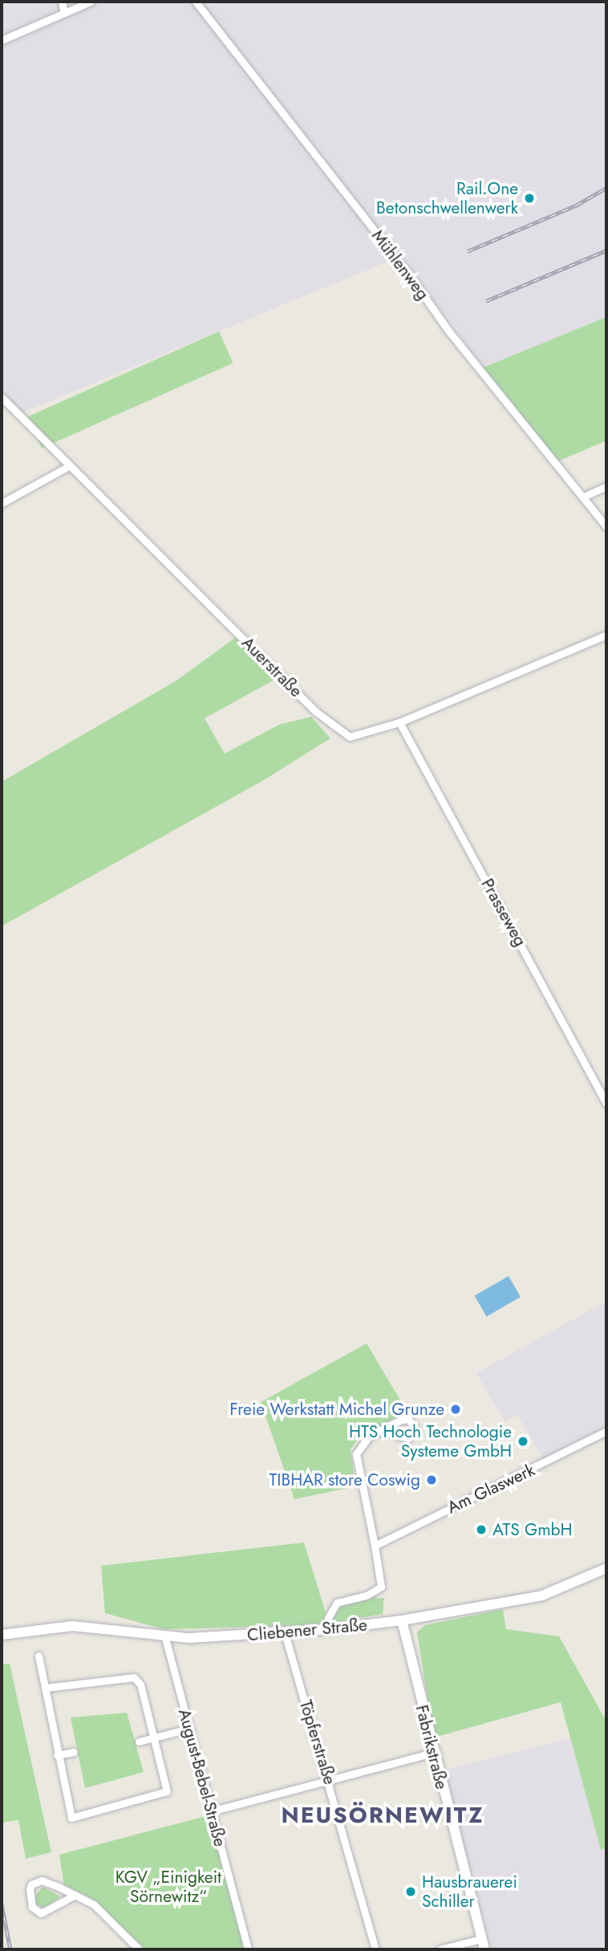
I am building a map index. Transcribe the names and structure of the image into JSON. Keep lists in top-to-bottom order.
{
  "streets": {
    "street": [
      "Mühlenweg",
      "Auerstraße",
      "Prasseweg",
      "Am Glaswerk",
      "Cliebener Straße",
      "Töpferstraße",
      "Fabrikstraße",
      "August-Bebel-Straße"
    ]
  },
  "crossings": [
    ["Auerstraße", "Prasseweg"],
    ["Cliebener Straße", "Töpferstraße"],
    ["Cliebener Straße", "Fabrikstraße"],
    ["Cliebener Straße", "August-Bebel-Straße"]
  ],
  "districts": ["NEUSÖRNEWITZ"],
  "parks": ["KGV „Einigkeit Sörnewitz“"],
  "places": [
    "Rail.One Betonschwellenwerk",
    "Freie Werkstatt Michel Grunze",
    "HTS Hoch Technologie Systeme GmbH",
    "TIBHAR store Coswig",
    "ATS GmbH",
    "Hausbrauerei Schiller"
  ]
}
